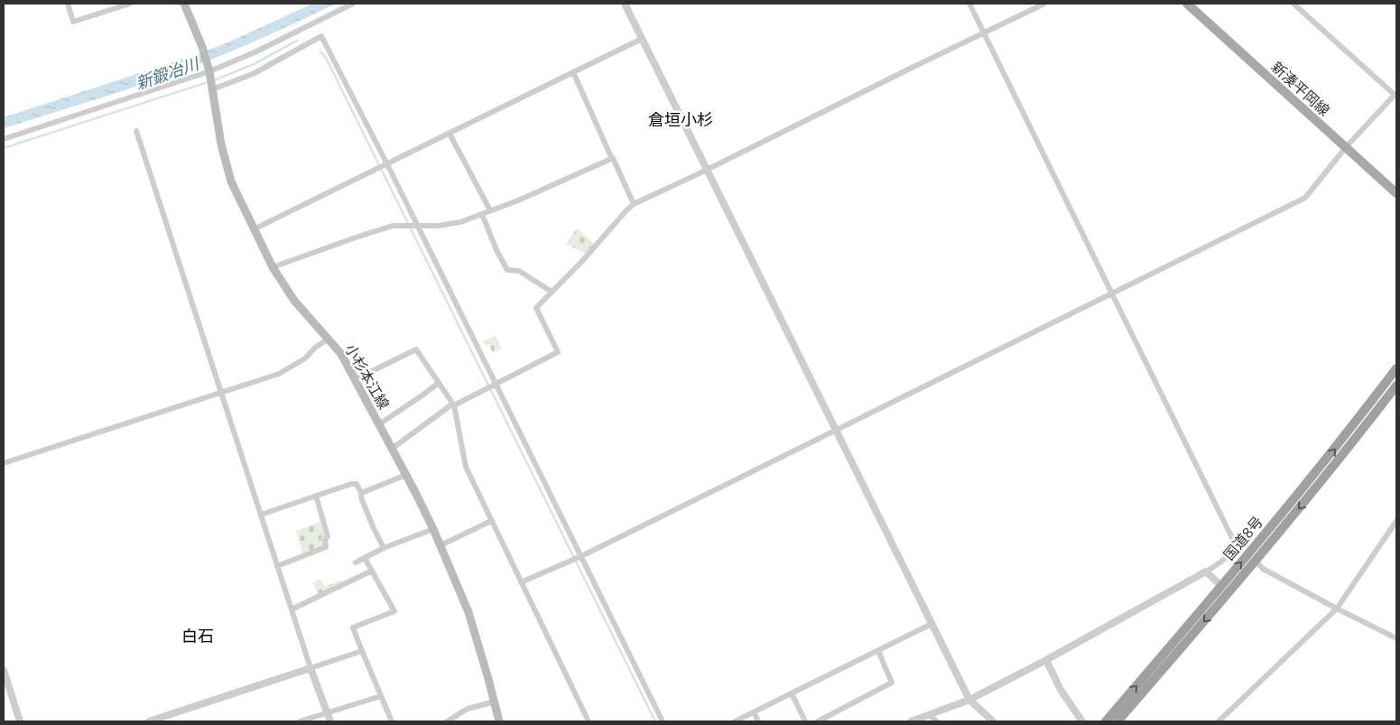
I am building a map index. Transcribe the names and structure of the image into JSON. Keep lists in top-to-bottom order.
{
  "streets": {
    "highway": ["国道8号"],
    "main road": ["新湊平岡線", "小杉本江線"]
  },
  "districts": ["倉垣小杉", "白石"],
  "water": ["新鍛冶川"]
}
